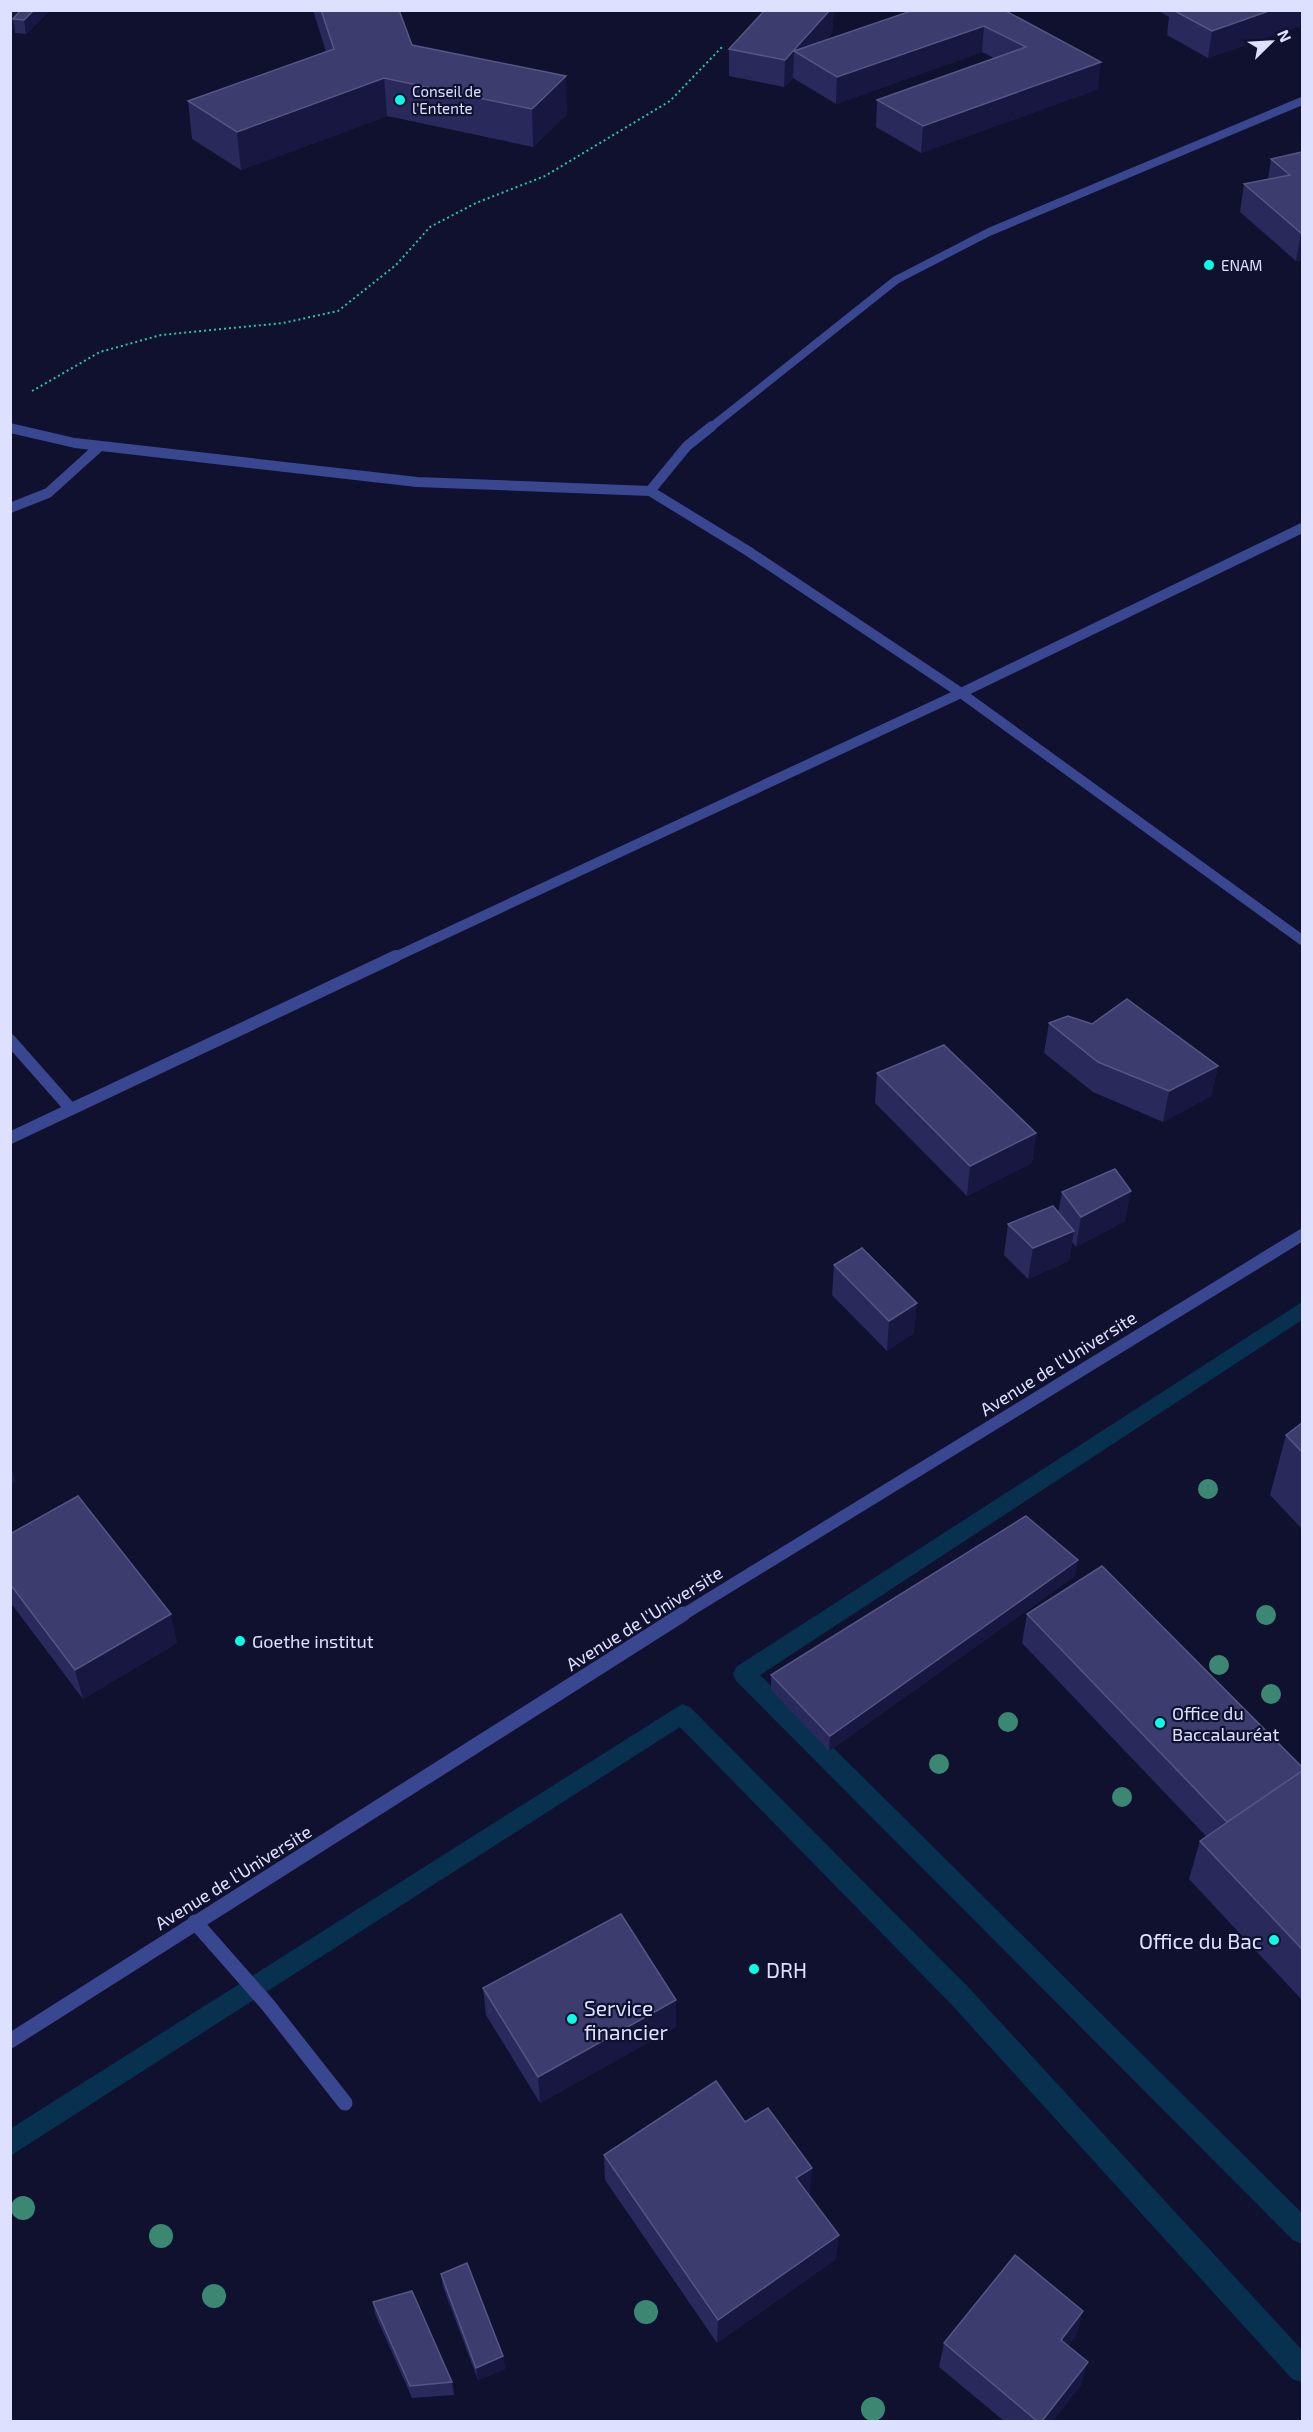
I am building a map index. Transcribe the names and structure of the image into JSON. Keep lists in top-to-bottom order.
{
  "streets": {
    "street": ["Avenue de l'Universite"]
  },
  "places": [
    "Conseil de l'Entente",
    "ENAM",
    "Goethe institut",
    "Office du Baccalauréat",
    "Office du Bac",
    "DRH",
    "Service financier"
  ],
  "north": "top right"
}
